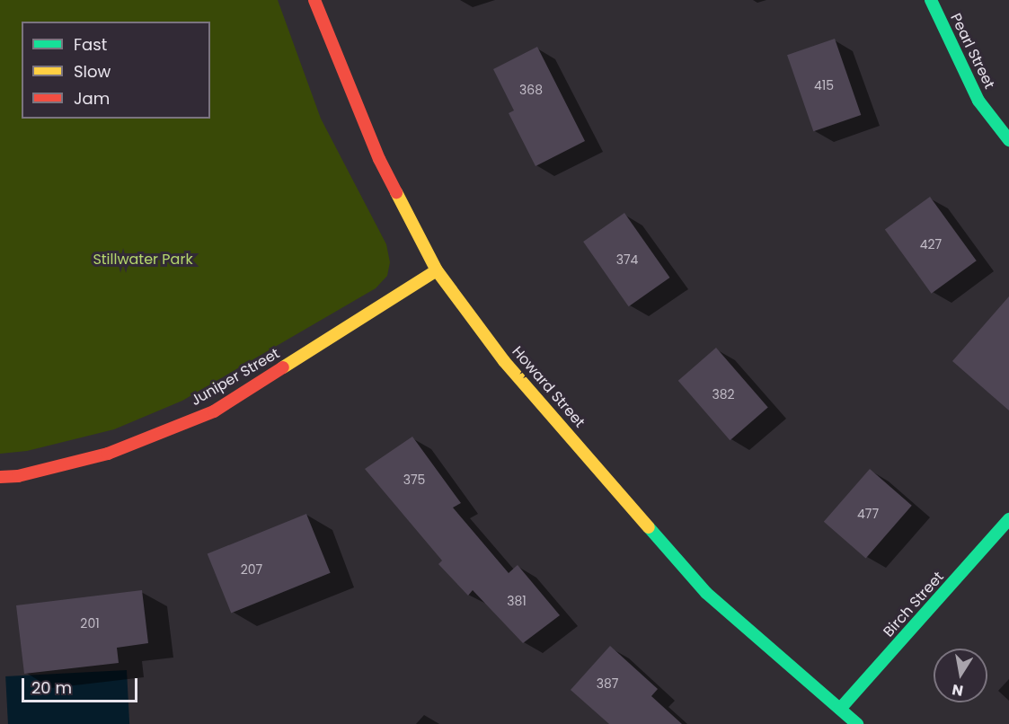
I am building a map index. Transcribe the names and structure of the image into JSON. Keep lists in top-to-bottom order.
{
  "streets": {
    "street": [
      "Pearl Street",
      "Juniper Street",
      "Howard Street",
      "Birch Street"
    ]
  },
  "crossings": [
    ["Juniper Street", "Howard Street"],
    ["Howard Street", "Birch Street"]
  ],
  "parks": ["Stillwater Park"],
  "house_numbers": [
    "415",
    "368",
    "427",
    "374",
    "382",
    "375",
    "477",
    "207",
    "381",
    "201",
    "387"
  ],
  "legend": ["Fast", "Slow", "Jam"],
  "scale_bar": "20 m",
  "north": "bottom"
}
